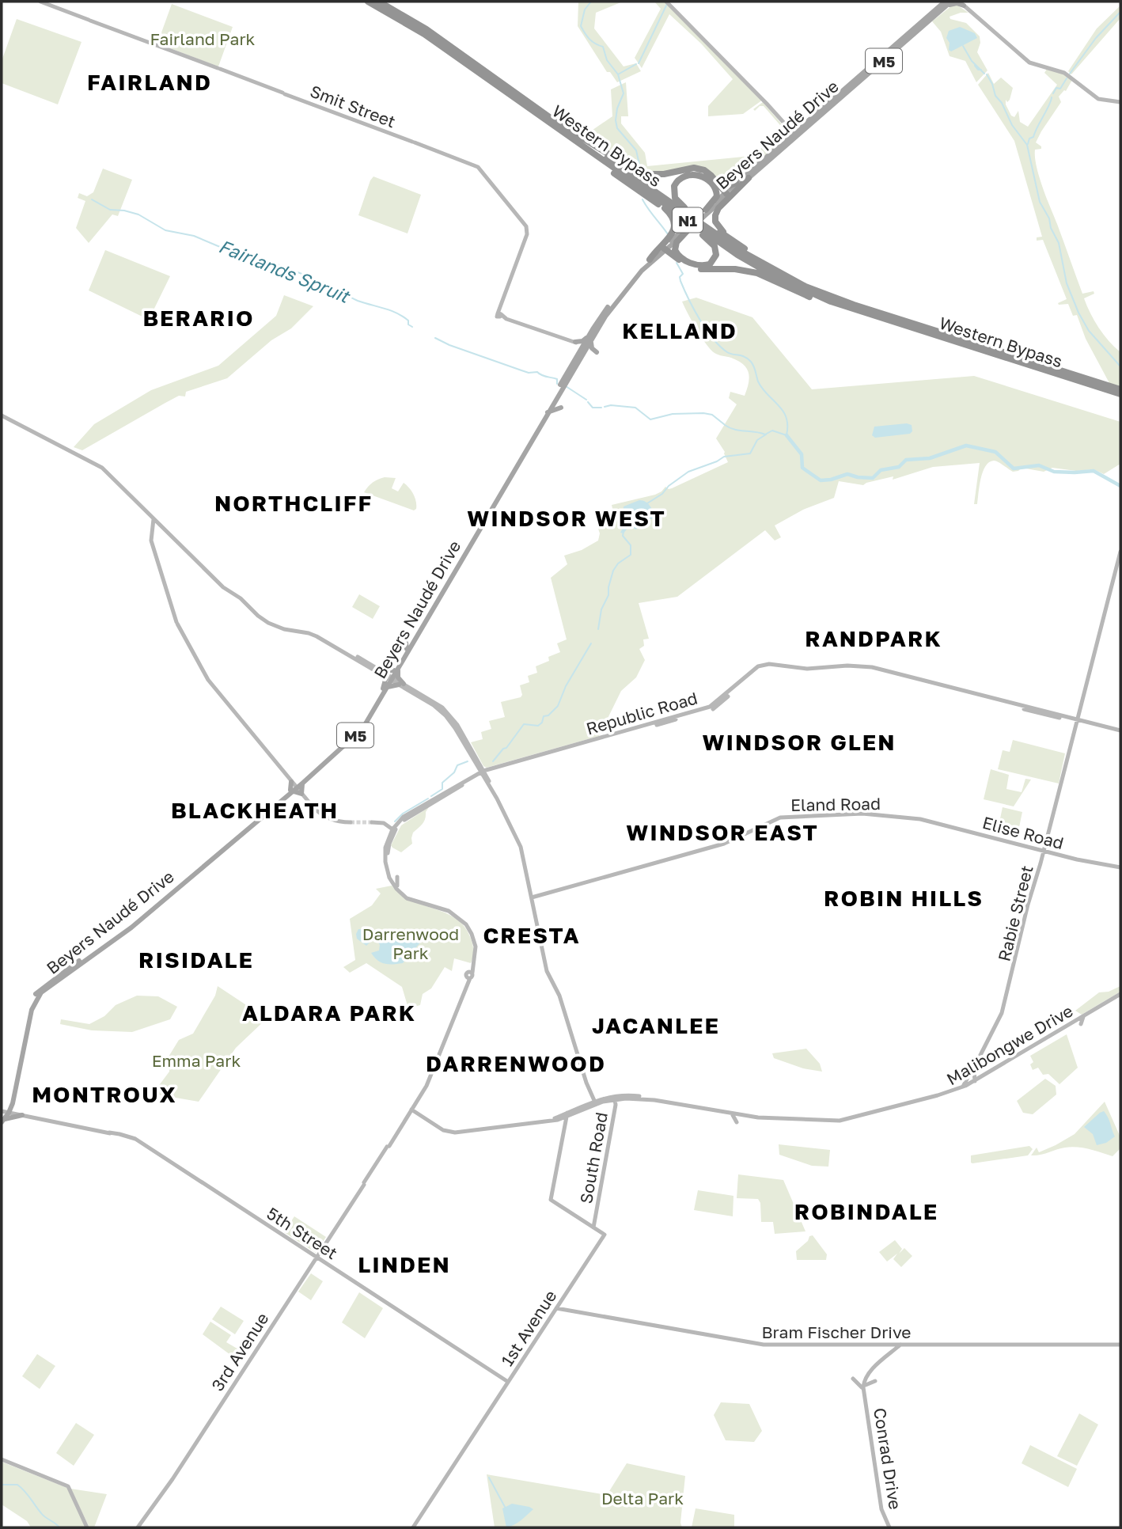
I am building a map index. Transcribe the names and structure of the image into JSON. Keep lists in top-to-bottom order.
{
  "streets": {
    "highway": ["Western Bypass", "N1"],
    "main road": [
      "M5",
      "Smit Street",
      "Beyers Naudé Drive",
      "Republic Road",
      "Eland Road",
      "Elise Road",
      "Rabie Street",
      "Malibongwe Drive",
      "South Road",
      "5th Street",
      "1st Avenue",
      "Bram Fischer Drive",
      "3rd Avenue",
      "Conrad Drive"
    ]
  },
  "crossings": [
    ["Republic Road", "Rabie Street"],
    ["Eland Road", "Elise Road"],
    ["Elise Road", "Rabie Street"],
    ["Rabie Street", "Malibongwe Drive"],
    ["Malibongwe Drive", "South Road"],
    ["South Road", "1st Avenue"],
    ["5th Street", "1st Avenue"],
    ["5th Street", "3rd Avenue"],
    ["1st Avenue", "Bram Fischer Drive"]
  ],
  "districts": [
    "FAIRLAND",
    "BERARIO",
    "KELLAND",
    "NORTHCLIFF",
    "WINDSOR WEST",
    "RANDPARK",
    "WINDSOR GLEN",
    "BLACKHEATH",
    "WINDSOR EAST",
    "ROBIN HILLS",
    "CRESTA",
    "RISIDALE",
    "ALDARA PARK",
    "JACANLEE",
    "DARRENWOOD",
    "MONTROUX",
    "ROBINDALE",
    "LINDEN"
  ],
  "water": ["Fairlands Spruit"],
  "parks": [
    "Fairland Park",
    "Darrenwood Park",
    "Emma Park",
    "Delta Park"
  ]
}
